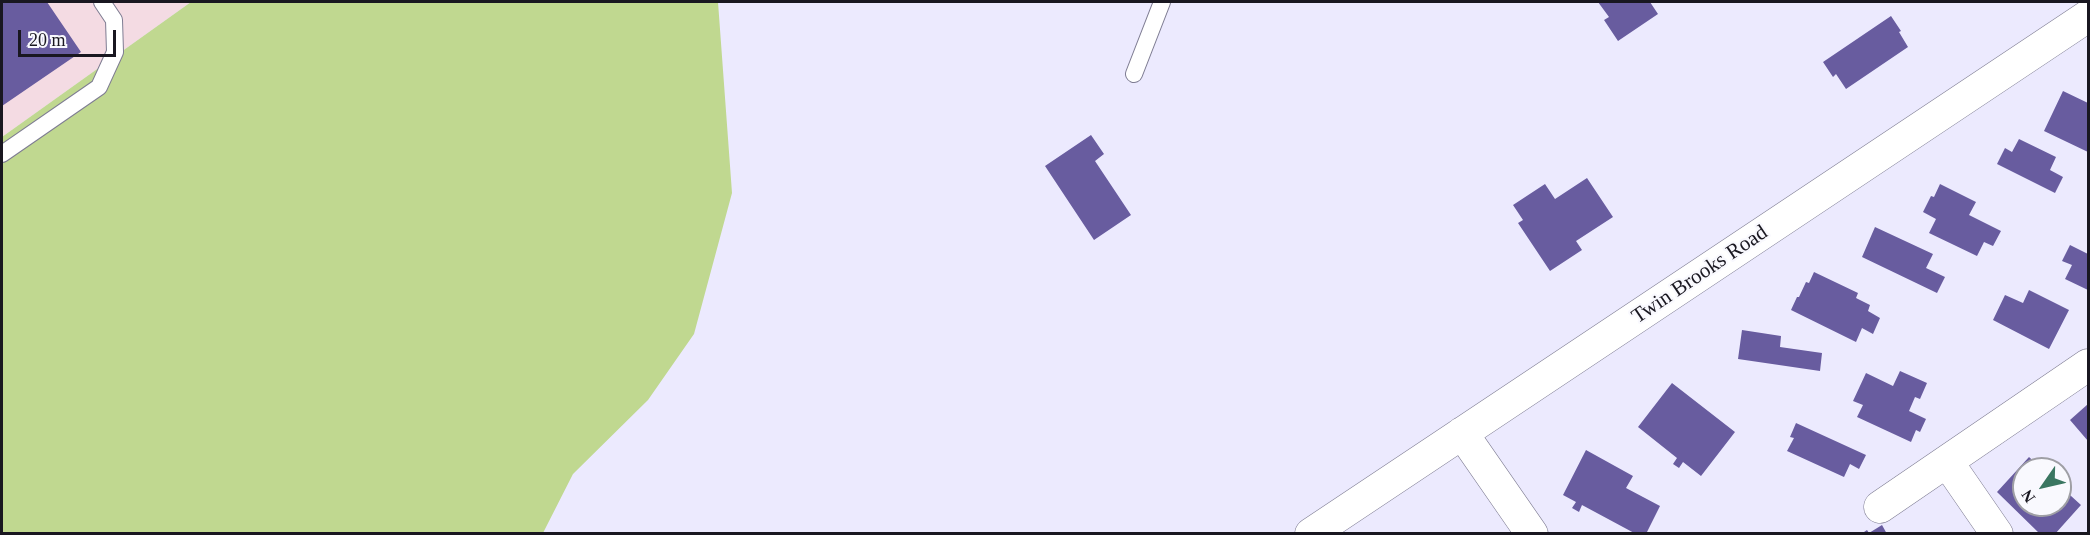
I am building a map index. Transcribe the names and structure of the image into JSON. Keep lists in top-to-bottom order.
{
  "streets": {
    "street": ["Twin Brooks Road"]
  },
  "scale_bar": "20 m",
  "north": "bottom left"
}
